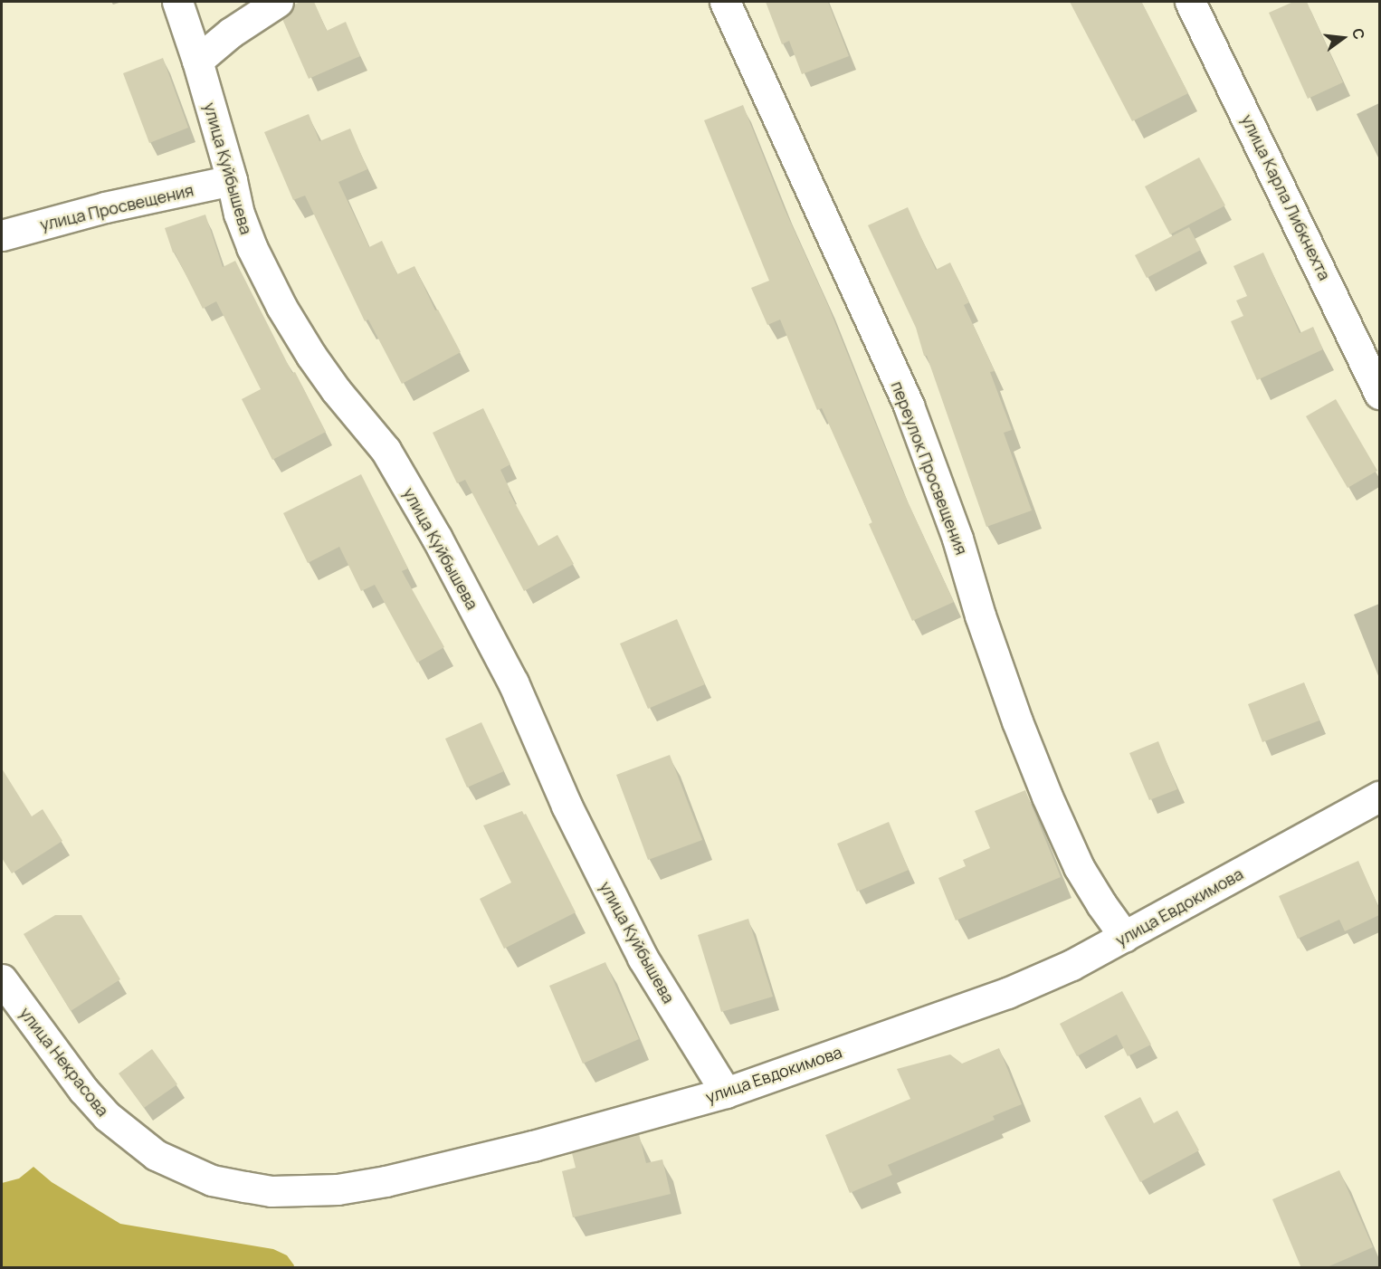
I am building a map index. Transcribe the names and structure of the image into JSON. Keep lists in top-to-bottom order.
{
  "streets": {
    "street": [
      "улица Куйбышева",
      "улица Карла Либкнехта",
      "улица Просвещения",
      "переулок Просвещения",
      "улица Евдокимова",
      "улица Некрасова"
    ]
  },
  "crossings": [
    ["улица Куйбышева", "улица Просвещения"],
    ["улица Куйбышева", "улица Евдокимова"],
    ["переулок Просвещения", "улица Евдокимова"],
    ["улица Евдокимова", "улица Некрасова"]
  ],
  "north": "right"
}
